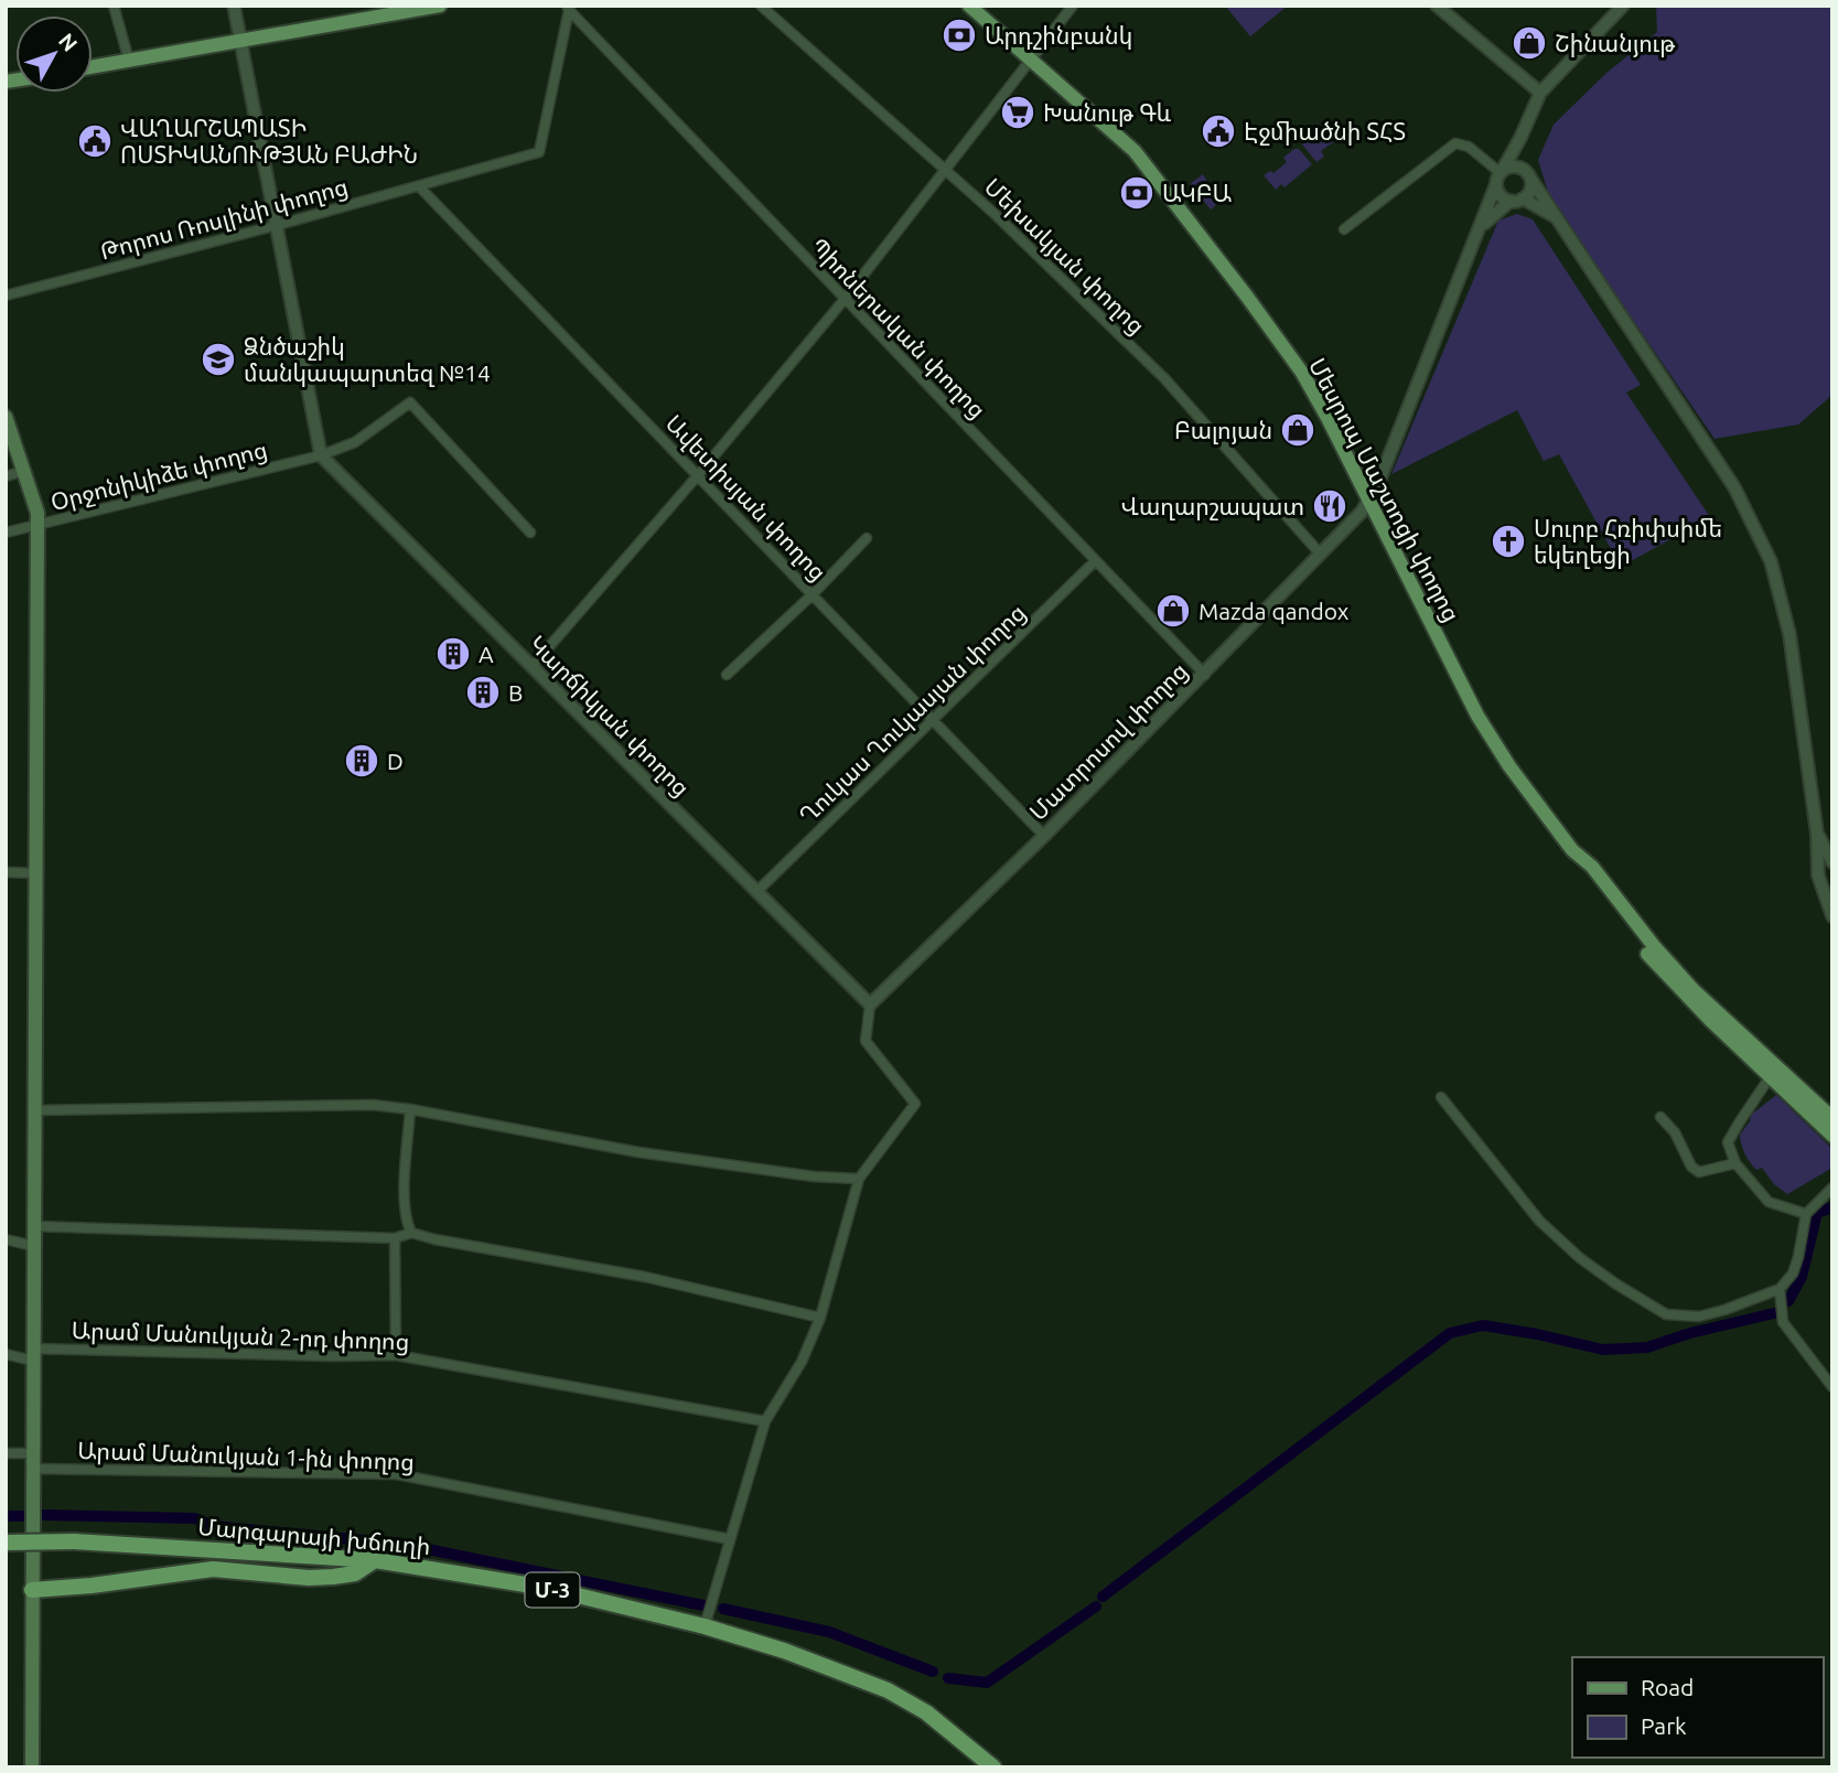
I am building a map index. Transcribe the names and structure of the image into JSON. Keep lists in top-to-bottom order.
{
  "streets": {
    "highway": ["Մարգարայի խճուղի", "Մ-3"],
    "main road": ["Մեսրոպ Մաշտոցի փողոց"],
    "street": [
      "Թորոս Ռոսլինի փողոց",
      "Մեխակյան փողոց",
      "Պիոներական փողոց",
      "Օրջոնիկիձե փողոց",
      "Ավետիսյան փողոց",
      "Ղուկաս Ղուկասյան փողոց",
      "Կարճիկյան փողոց",
      "Մատրոսով փողոց",
      "Արամ Մանուկյան 2-րդ փողոց",
      "Արամ Մանուկյան 1-ին փողոց"
    ]
  },
  "crossings": [
    ["Թորոս Ռոսլինի փողոց", "Պիոներական փողոց"],
    ["Թորոս Ռոսլինի փողոց", "Ավետիսյան փողոց"],
    ["Մեխակյան փողոց", "Մատրոսով փողոց"],
    ["Պիոներական փողոց", "Ղուկաս Ղուկասյան փողոց"],
    ["Պիոներական փողոց", "Մատրոսով փողոց"],
    ["Օրջոնիկիձե փողոց", "Կարճիկյան փողոց"],
    ["Մեսրոպ Մաշտոցի փողոց", "Մատրոսով փողոց"],
    ["Ավետիսյան փողոց", "Ղուկաս Ղուկասյան փողոց"],
    ["Ավետիսյան փողոց", "Մատրոսով փողոց"],
    ["Ղուկաս Ղուկասյան փողոց", "Կարճիկյան փողոց"],
    ["Կարճիկյան փողոց", "Մատրոսով փողոց"]
  ],
  "places": {
    "bank": ["Արդշինբանկ", "ԱԿԲԱ"],
    "shop": ["Շինանյութ", "Բալոյան", "Mazda qandox"],
    "supermarket": ["Խանութ Գև"],
    "public building": ["Էջմիածնի ՏՀՏ", "ՎԱՂԱՐՇԱՊԱՏԻ ՈՍՏԻԿԱՆՈՒԹՅԱՆ ԲԱԺԻՆ"],
    "school or university": ["Ձնծաշիկ մանկապարտեզ №14"],
    "restaurant": ["Վաղարշապատ"],
    "church": ["Սուրբ Հռիփսիմե եկեղեցի"],
    "building": ["A", "B", "D"]
  },
  "legend": ["Road", "Park"],
  "north": "top right"
}
